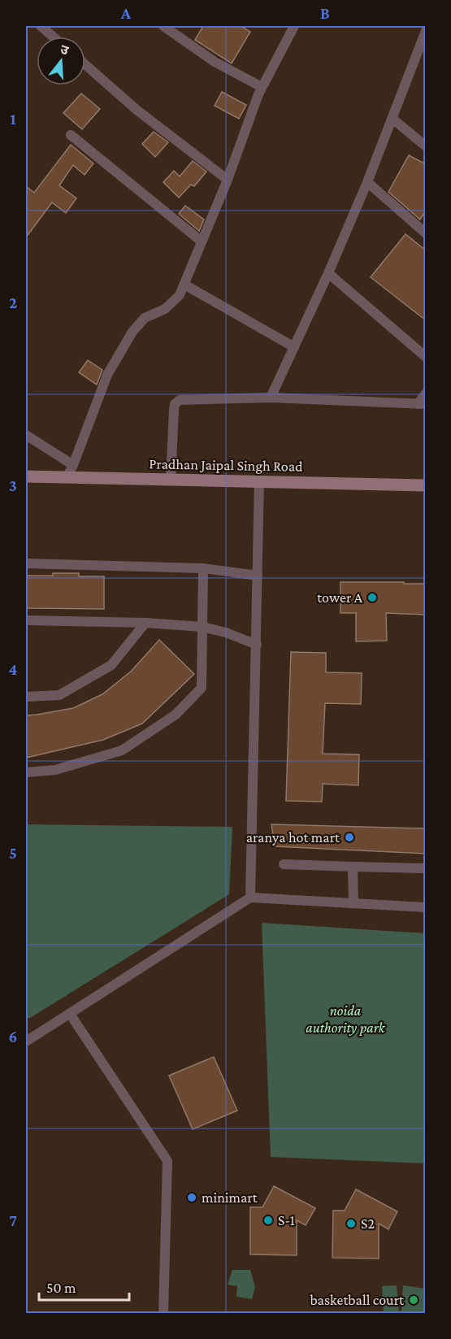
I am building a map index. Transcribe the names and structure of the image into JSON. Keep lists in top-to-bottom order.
{
  "streets": {
    "street": ["Pradhan Jaipal Singh Road"]
  },
  "parks": ["noida authority park"],
  "places": [
    "tower A",
    "aranya hot mart",
    "minimart",
    "S-1",
    "S2",
    "basketball court"
  ],
  "scale_bar": "50 m",
  "north": "top",
  "grid": {
    "columns": ["A", "B"],
    "rows": [
      "1",
      "2",
      "3",
      "4",
      "5",
      "6",
      "7"
    ]
  }
}
